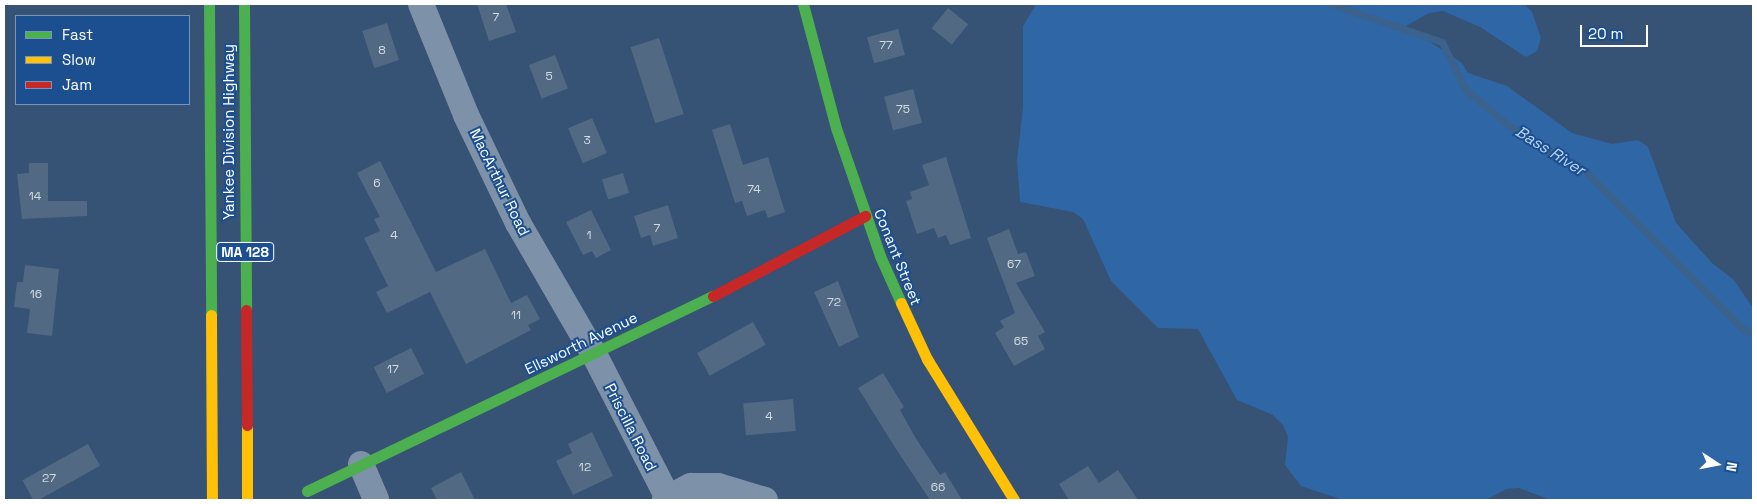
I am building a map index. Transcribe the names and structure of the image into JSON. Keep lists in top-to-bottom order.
{
  "streets": {
    "main road": [
      "Yankee Division Highway",
      "MA 128",
      "Conant Street",
      "Ellsworth Avenue"
    ],
    "street": ["MacArthur Road", "Priscilla Road"]
  },
  "crossings": [
    ["MacArthur Road", "Ellsworth Avenue"],
    ["MacArthur Road", "Priscilla Road"],
    ["Conant Street", "Ellsworth Avenue"],
    ["Ellsworth Avenue", "Priscilla Road"]
  ],
  "water": ["Bass River"],
  "house_numbers": [
    "7",
    "77",
    "8",
    "5",
    "75",
    "3",
    "6",
    "74",
    "14",
    "7",
    "4",
    "1",
    "67",
    "16",
    "72",
    "11",
    "65",
    "17",
    "4",
    "12",
    "27",
    "66"
  ],
  "legend": ["Fast", "Slow", "Jam"],
  "scale_bar": "20 m",
  "north": "right"
}
